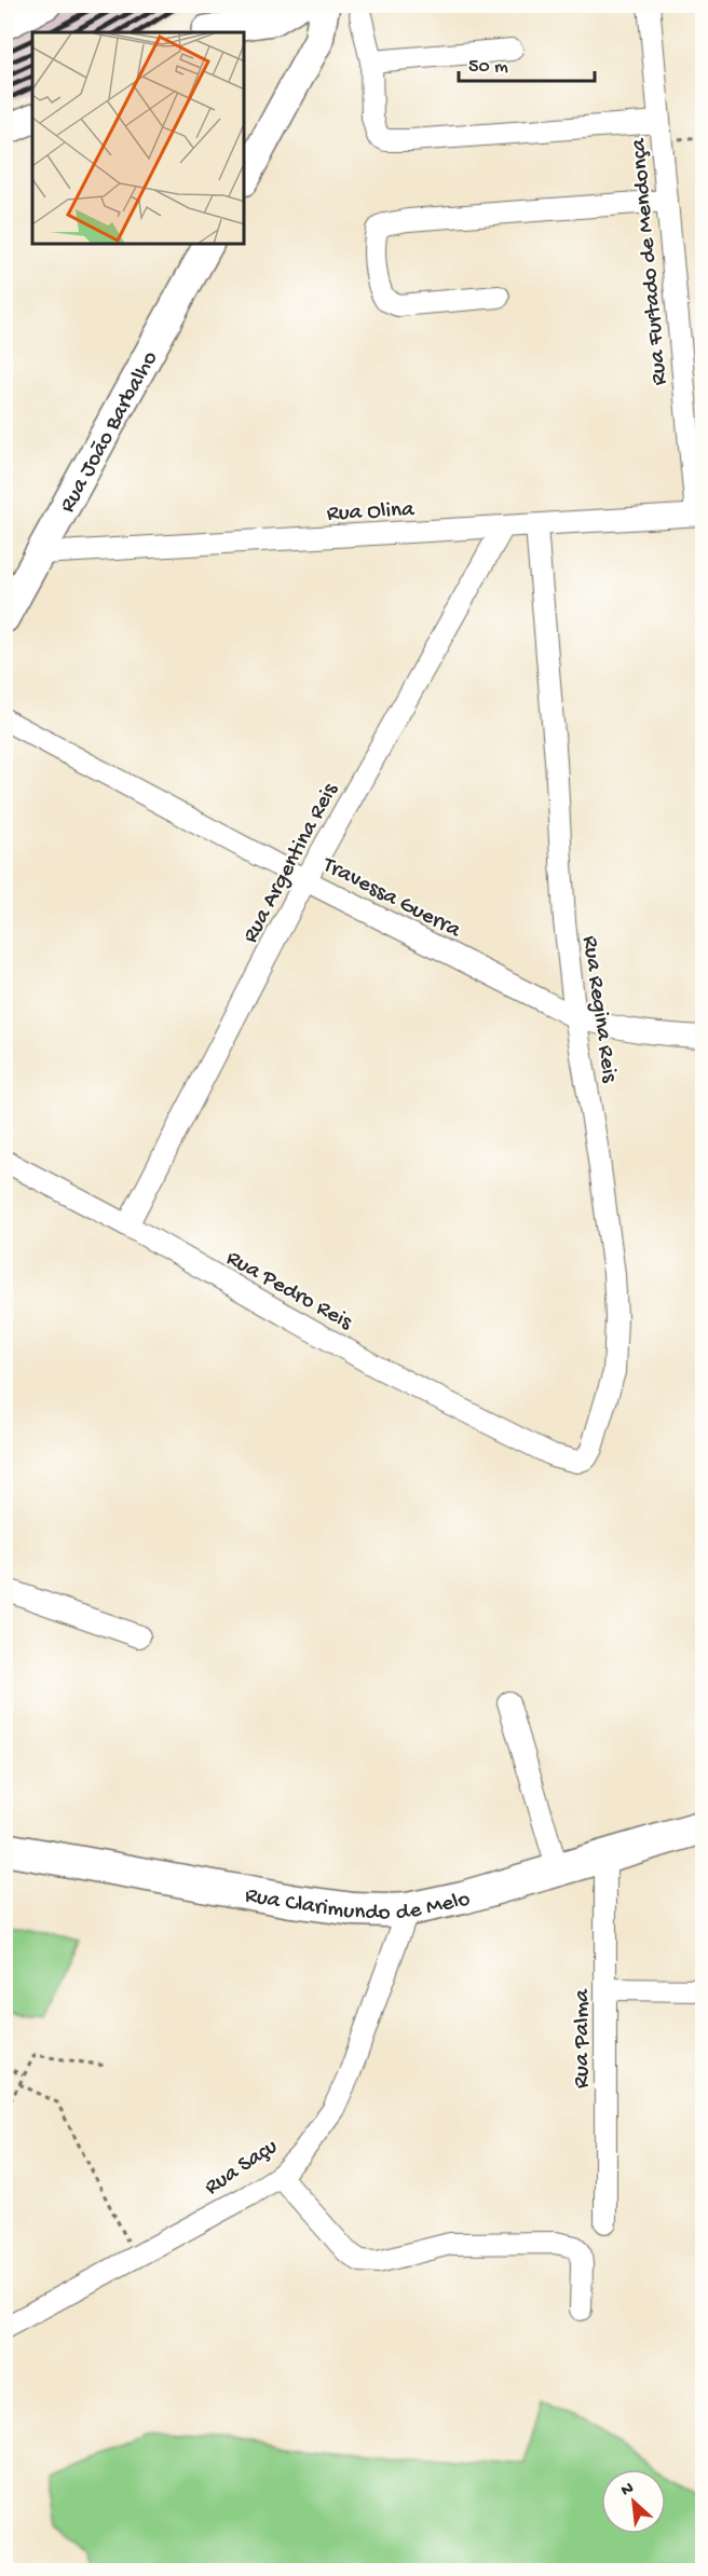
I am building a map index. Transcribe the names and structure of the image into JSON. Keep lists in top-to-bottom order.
{
  "streets": {
    "main road": ["Rua Clarimundo de Melo"],
    "street": [
      "Rua Furtado de Mendonça",
      "Rua João Barbalho",
      "Rua Olina",
      "Rua Argentina Reis",
      "Travessa Guerra",
      "Rua Regina Reis",
      "Rua Pedro Reis",
      "Rua Palma",
      "Rua Saçu"
    ]
  },
  "crossings": [
    ["Rua Furtado de Mendonça", "Rua Olina"],
    ["Rua João Barbalho", "Rua Olina"],
    ["Rua Olina", "Rua Argentina Reis"],
    ["Rua Olina", "Rua Regina Reis"],
    ["Rua Argentina Reis", "Travessa Guerra"],
    ["Rua Argentina Reis", "Rua Pedro Reis"],
    ["Travessa Guerra", "Rua Regina Reis"],
    ["Rua Regina Reis", "Rua Pedro Reis"],
    ["Rua Clarimundo de Melo", "Rua Palma"],
    ["Rua Clarimundo de Melo", "Rua Saçu"]
  ],
  "scale_bar": "50 m",
  "north": "top left"
}
